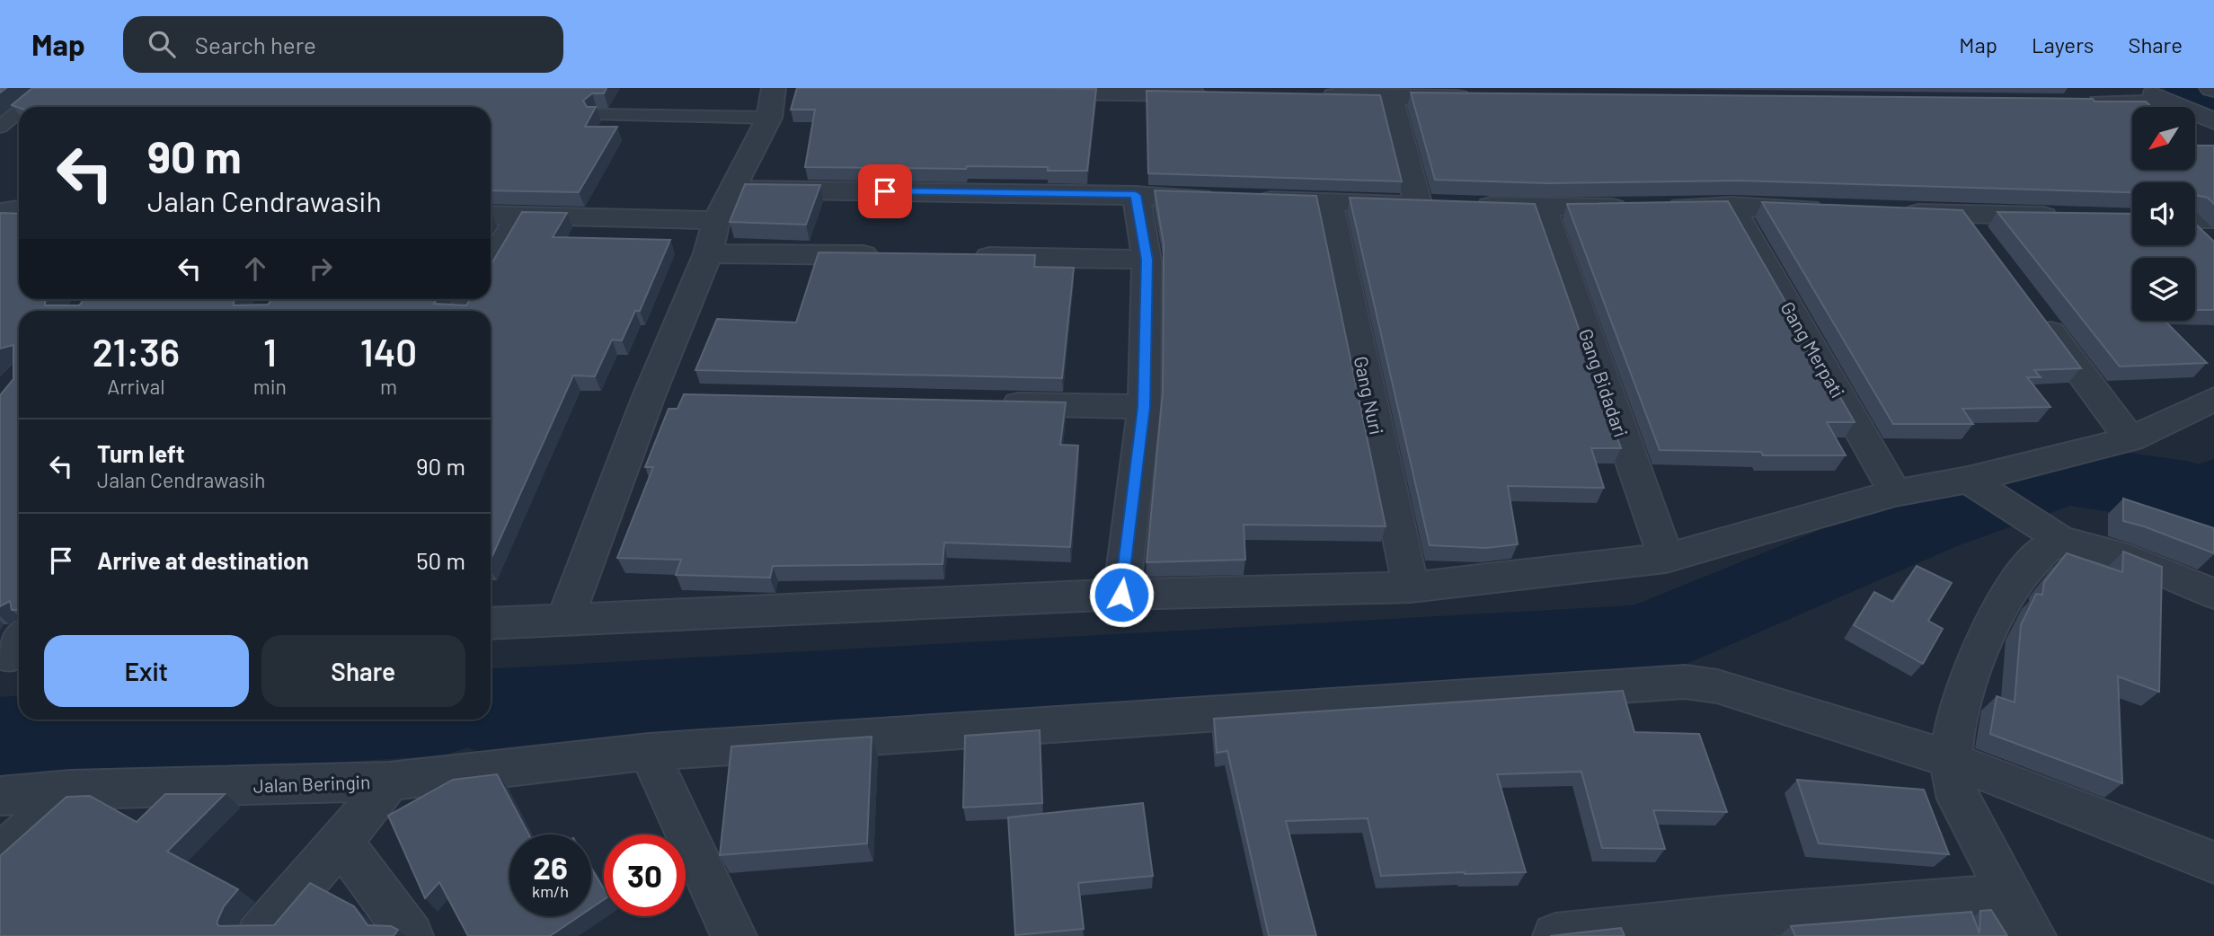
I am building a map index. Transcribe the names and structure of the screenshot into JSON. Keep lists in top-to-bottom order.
{
  "streets": {
    "street": [
      "Gang Merpati",
      "Gang Bidadari",
      "Gang Nuri",
      "Jalan Beringin"
    ]
  },
  "north": "bottom left",
  "page": {
    "header": "Map",
    "search": "Search here",
    "nav": ["Map", "Layers", "Share"],
    "turn": ["90 m", "Jalan Cendrawasih"],
    "eta": [
      "21:36",
      "Arrival",
      "1",
      "min",
      "140",
      "m"
    ],
    "list": [
      {
        "name": "Turn left",
        "note": "Jalan Cendrawasih",
        "value": "90 m"
      },
      {
        "name": "Arrive at destination",
        "value": "50 m"
      }
    ],
    "buttons": ["Exit", "Share"],
    "speed": "26 km/h",
    "limit": "30"
  }
}
